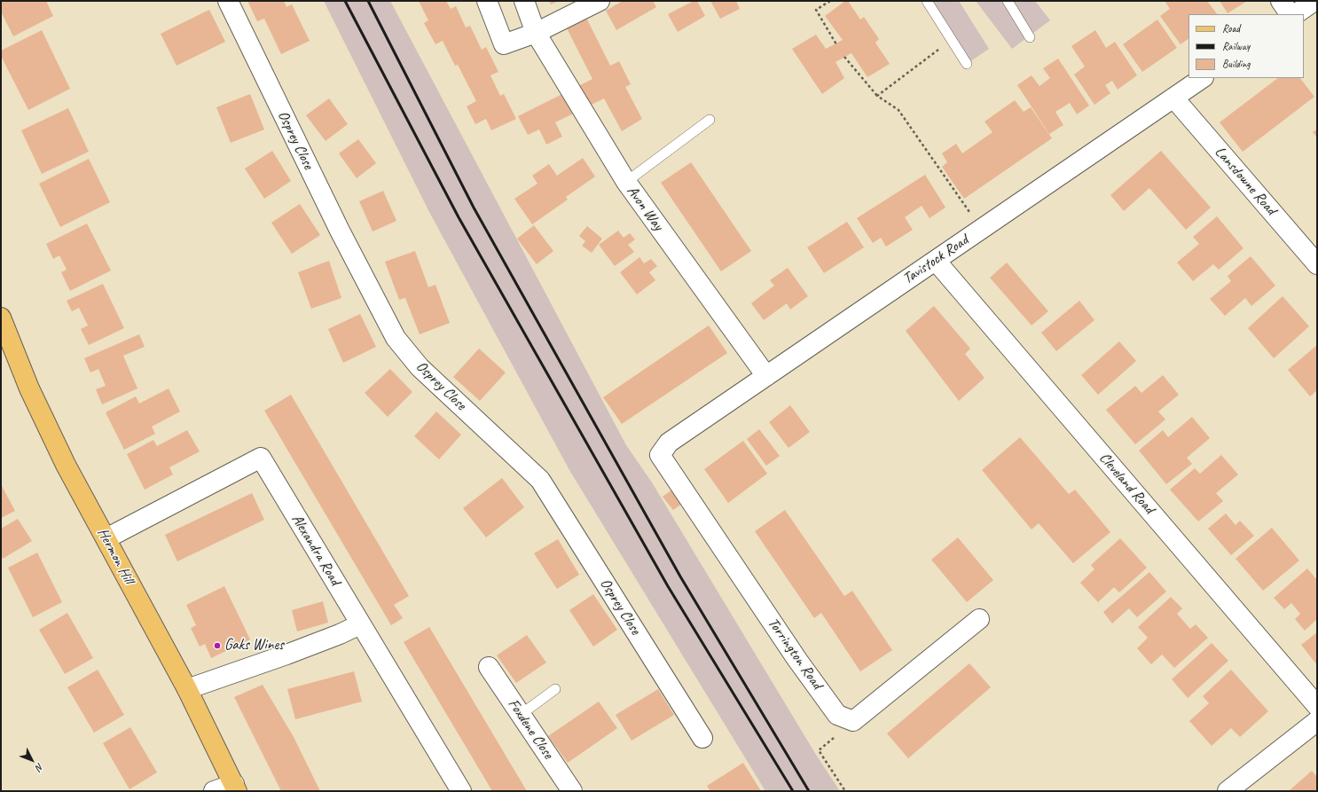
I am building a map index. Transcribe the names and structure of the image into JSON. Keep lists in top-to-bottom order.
{
  "streets": {
    "main road": ["Hermon Hill"],
    "street": [
      "Osprey Close",
      "Lansdowne Road",
      "Avon Way",
      "Tavistock Road",
      "Cleveland Road",
      "Alexandra Road",
      "Torrington Road",
      "Foxdene Close"
    ]
  },
  "crossings": [
    ["Lansdowne Road", "Tavistock Road"],
    ["Avon Way", "Tavistock Road"],
    ["Tavistock Road", "Cleveland Road"],
    ["Tavistock Road", "Torrington Road"],
    ["Alexandra Road", "Hermon Hill"]
  ],
  "places": ["Gaks Wines"],
  "legend": ["Road", "Railway", "Building"],
  "north": "bottom right"
}
